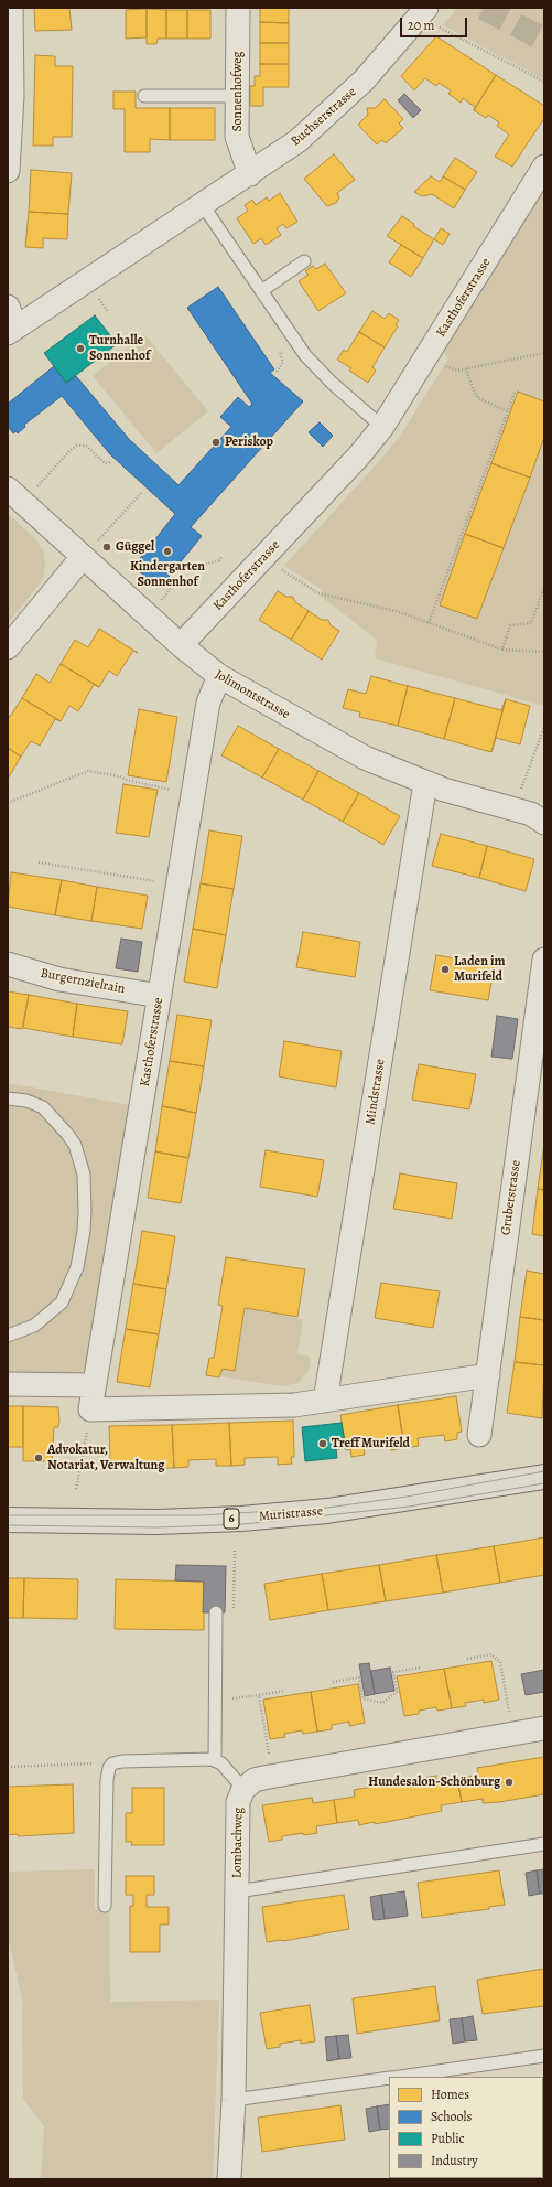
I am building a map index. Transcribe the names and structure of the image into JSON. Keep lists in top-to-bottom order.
{
  "streets": {
    "main road": ["Muristrasse", "6"],
    "street": [
      "Sonnenhofweg",
      "Buchserstrasse",
      "Kasthoferstrasse",
      "Jolimontstrasse",
      "Burgernzielrain",
      "Mindstrasse",
      "Gruberstrasse",
      "Lombachweg"
    ]
  },
  "crossings": [
    ["Sonnenhofweg", "Buchserstrasse"],
    ["Kasthoferstrasse", "Jolimontstrasse"],
    ["Kasthoferstrasse", "Burgernzielrain"],
    ["Jolimontstrasse", "Mindstrasse"]
  ],
  "places": [
    "Turnhalle Sonnenhof",
    "Periskop",
    "Güggel",
    "Kindergarten Sonnenhof",
    "Laden im Murifeld",
    "Treff Murifeld",
    "Advokatur, Notariat, Verwaltung",
    "Hundesalon-Schönburg"
  ],
  "legend": [
    "Homes",
    "Schools",
    "Public",
    "Industry"
  ],
  "scale_bar": "20 m"
}
